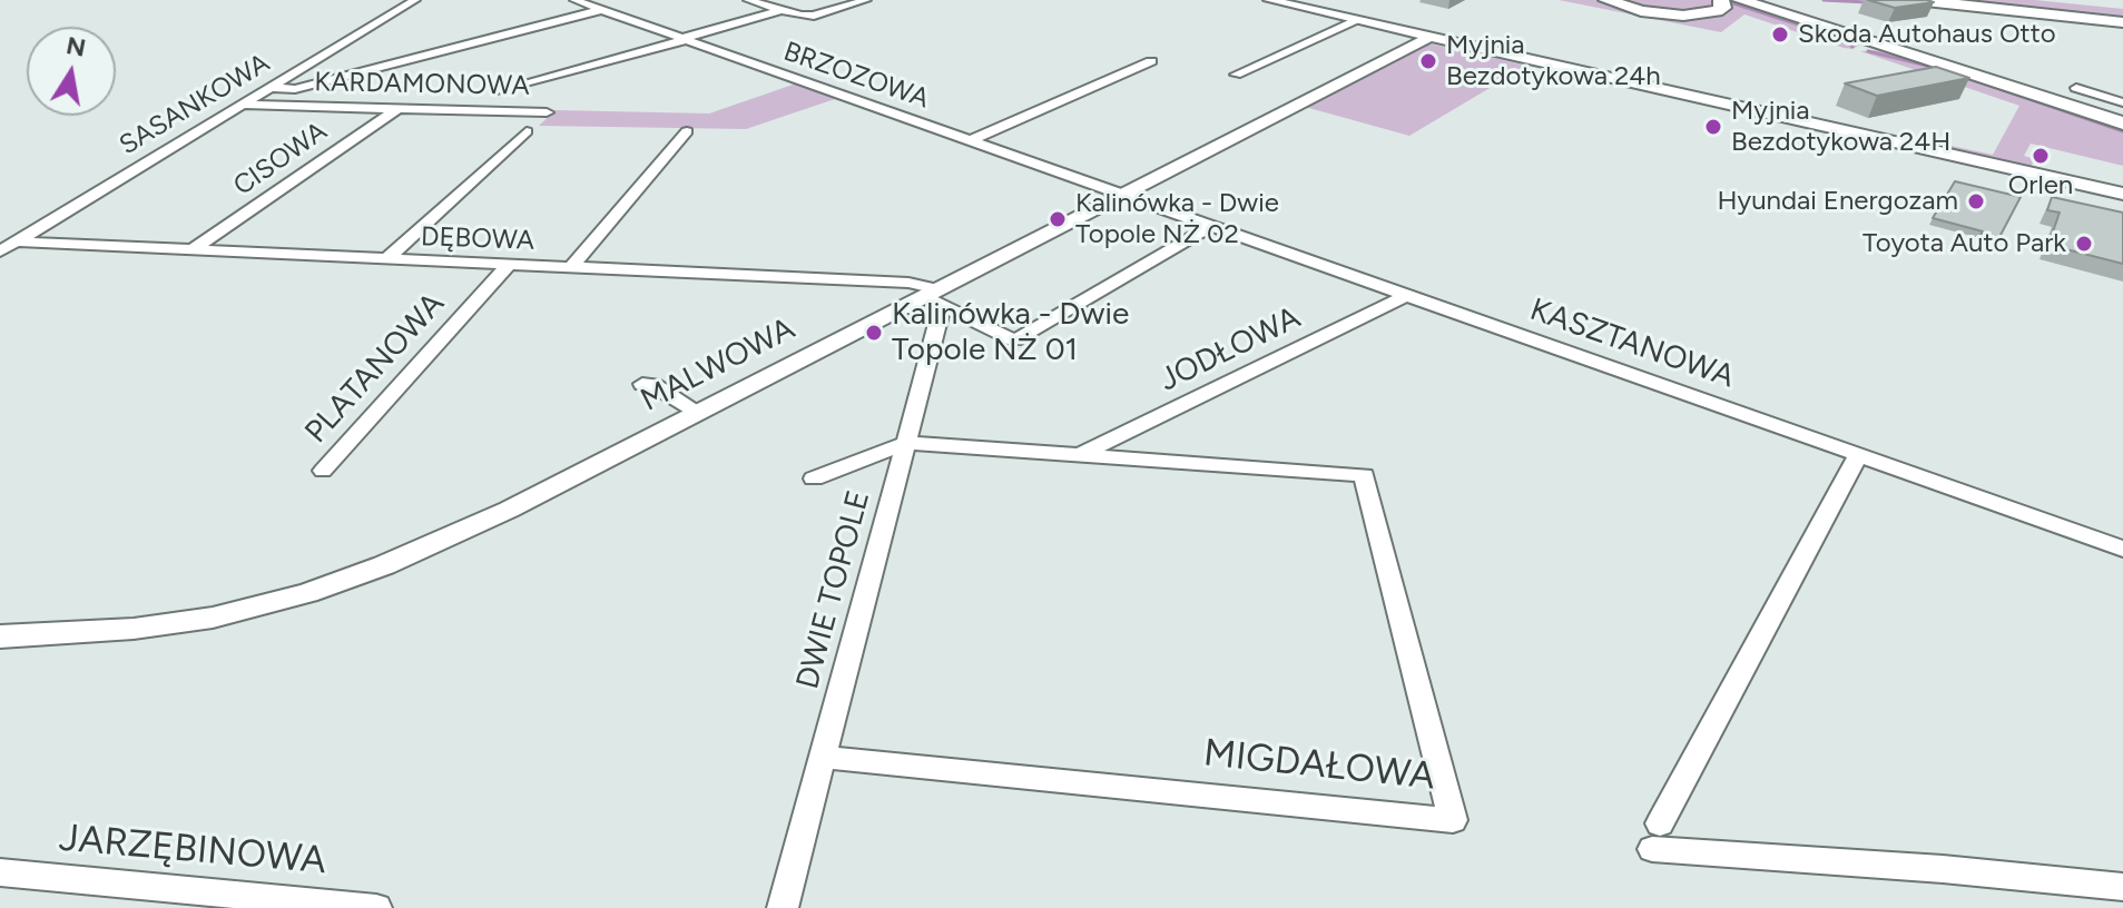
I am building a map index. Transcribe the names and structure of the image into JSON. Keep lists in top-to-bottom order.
{
  "streets": {
    "street": [
      "BRZOZOWA",
      "KARDAMONOWA",
      "SASANKOWA",
      "CISOWA",
      "DĘBOWA",
      "KASZTANOWA",
      "JODŁOWA",
      "MALWOWA",
      "PLATANOWA",
      "DWIE TOPOLE",
      "MIGDAŁOWA",
      "JARZĘBINOWA"
    ]
  },
  "crossings": [
    ["BRZOZOWA", "KASZTANOWA"],
    ["BRZOZOWA", "MALWOWA"],
    ["KARDAMONOWA", "SASANKOWA"],
    ["KARDAMONOWA", "CISOWA"],
    ["SASANKOWA", "DĘBOWA"],
    ["CISOWA", "DĘBOWA"],
    ["DĘBOWA", "KASZTANOWA"],
    ["DĘBOWA", "MALWOWA"],
    ["DĘBOWA", "PLATANOWA"],
    ["DĘBOWA", "DWIE TOPOLE"],
    ["KASZTANOWA", "JODŁOWA"],
    ["KASZTANOWA", "MALWOWA"],
    ["JODŁOWA", "MIGDAŁOWA"],
    ["MALWOWA", "DWIE TOPOLE"],
    ["DWIE TOPOLE", "MIGDAŁOWA"]
  ],
  "places": [
    "Skoda Autohaus Otto",
    "Myjnia Bezdotykowa 24h",
    "Myjnia Bezdotykowa 24H",
    "Orlen",
    "Hyundai Energozam",
    "Kalinówka - Dwie Topole NŻ 02",
    "Toyota Auto Park",
    "Kalinówka - Dwie Topole NŻ 01"
  ],
  "north": "top"
}
